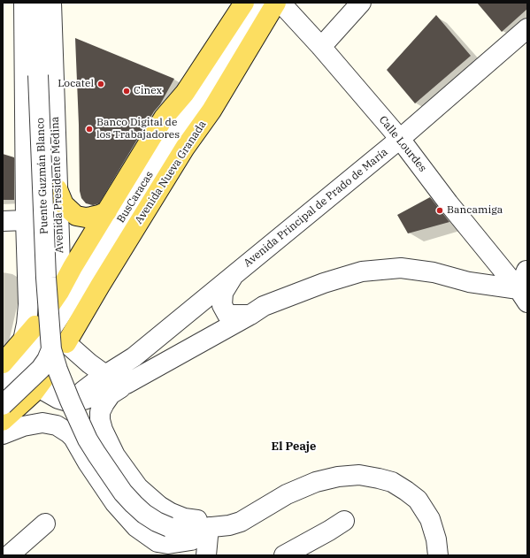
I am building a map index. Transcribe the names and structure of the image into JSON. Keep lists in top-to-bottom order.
{
  "streets": {
    "main road": ["Avenida Nueva Granada"],
    "street": [
      "Calle Lourdes",
      "Puente Guzmán Blanco",
      "Avenida Presidente Medina",
      "BusCaracas",
      "Avenida Principal de Prado de María"
    ]
  },
  "crossings": [
    ["Calle Lourdes", "Avenida Principal de Prado de María"],
    ["Avenida Nueva Granada", "Puente Guzmán Blanco"]
  ],
  "districts": ["El Peaje"],
  "places": [
    "Locatel",
    "Cinex",
    "Banco Digital de los Trabajadores",
    "Bancamiga"
  ]
}
